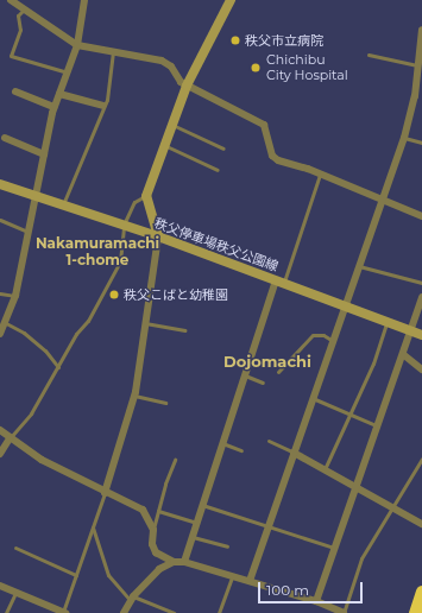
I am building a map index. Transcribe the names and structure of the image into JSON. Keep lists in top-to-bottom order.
{
  "streets": {
    "main road": ["秩父停車場秩父公園線"]
  },
  "districts": ["Nakamuramachi 1-chome", "Dojomachi"],
  "places": ["秩父市立病院", "Chichibu City Hospital", "秩父こばと幼稚園"],
  "scale_bar": "100 m"
}
